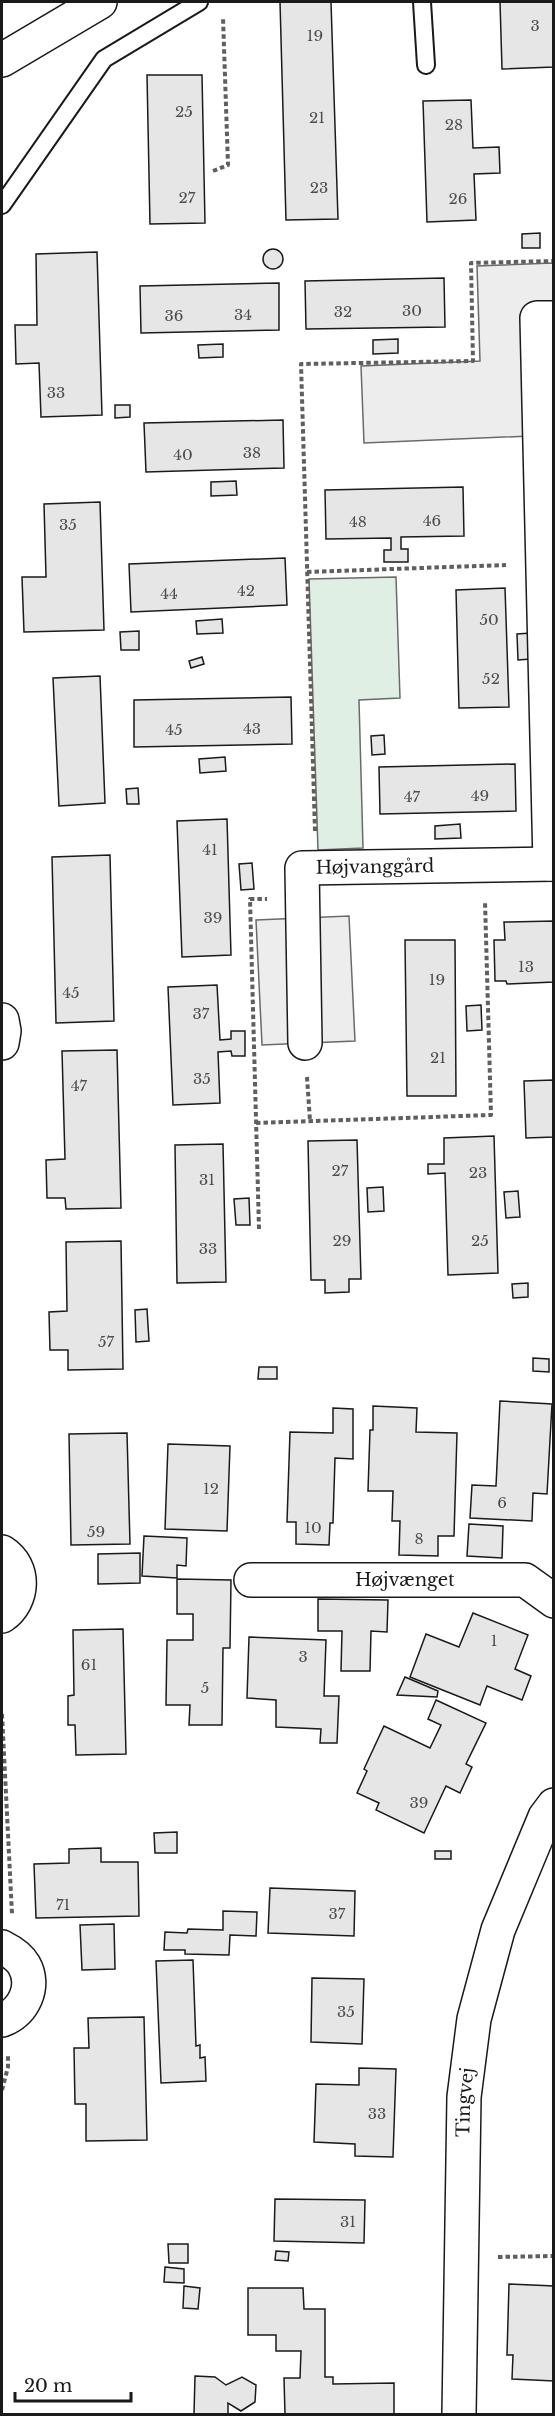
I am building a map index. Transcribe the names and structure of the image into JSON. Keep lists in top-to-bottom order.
{
  "streets": {
    "street": ["Højvanggård", "Højvænget", "Tingvej"]
  },
  "house_numbers": [
    "3",
    "19",
    "25",
    "21",
    "28",
    "23",
    "27",
    "26",
    "30",
    "32",
    "34",
    "36",
    "33",
    "38",
    "40",
    "46",
    "48",
    "35",
    "42",
    "44",
    "50",
    "52",
    "43",
    "45",
    "49",
    "47",
    "41",
    "39",
    "13",
    "19",
    "45",
    "37",
    "21",
    "35",
    "47",
    "27",
    "23",
    "31",
    "29",
    "25",
    "33",
    "57",
    "12",
    "6",
    "10",
    "59",
    "8",
    "1",
    "3",
    "61",
    "5",
    "39",
    "71",
    "37",
    "35",
    "33",
    "31"
  ],
  "scale_bar": "20 m"
}
